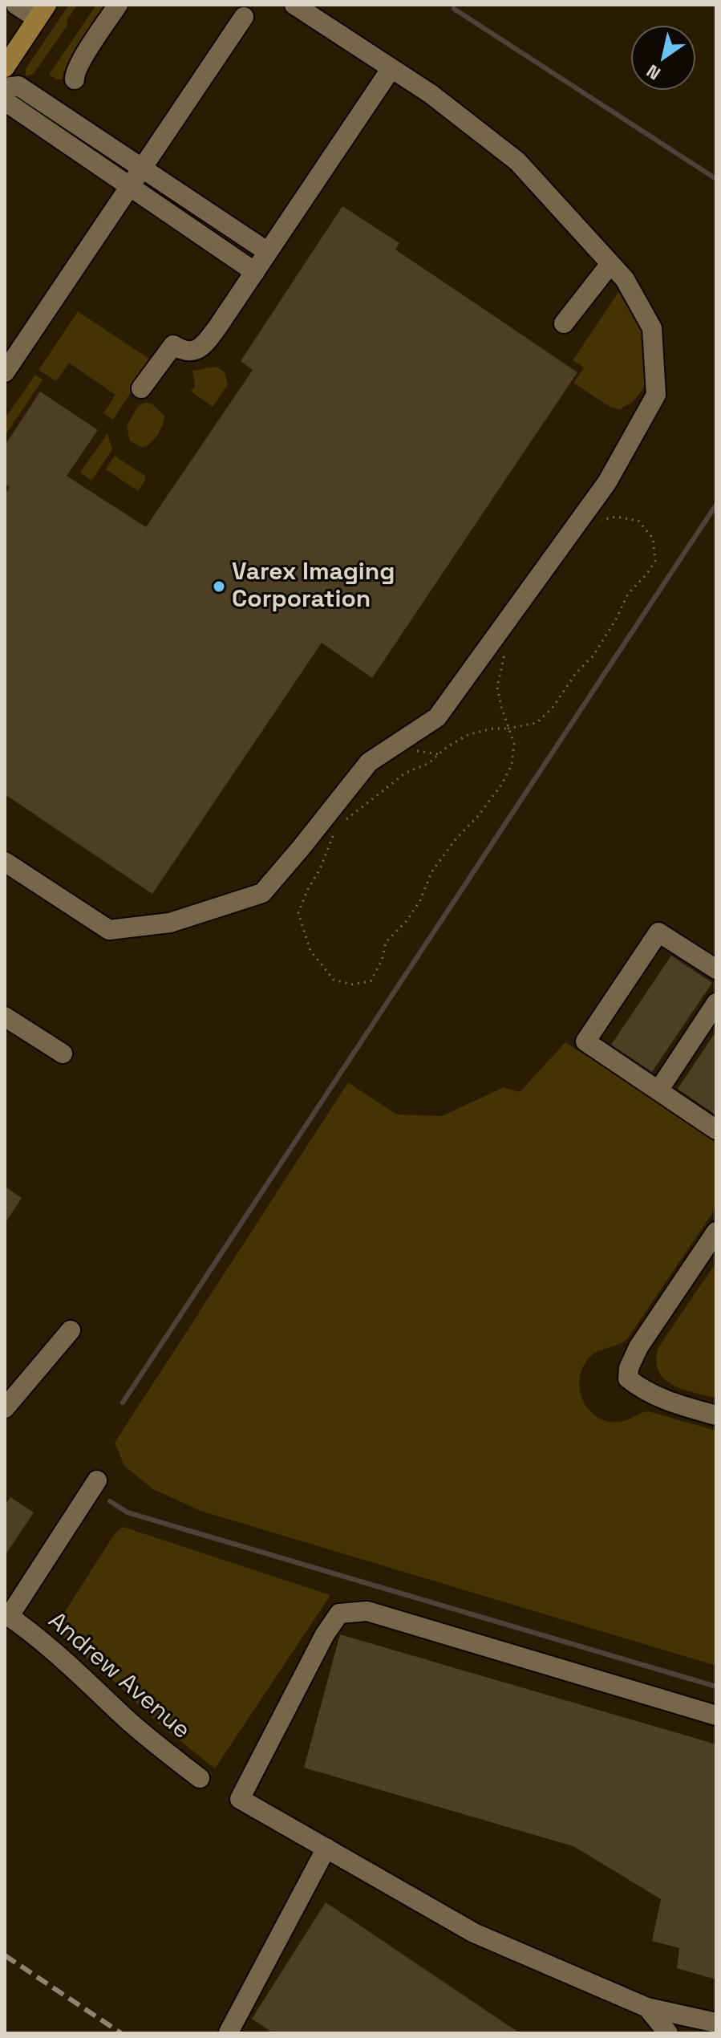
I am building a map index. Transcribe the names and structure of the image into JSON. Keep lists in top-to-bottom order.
{
  "streets": {
    "street": ["Andrew Avenue"]
  },
  "places": ["Varex Imaging Corporation"],
  "north": "bottom left"
}
